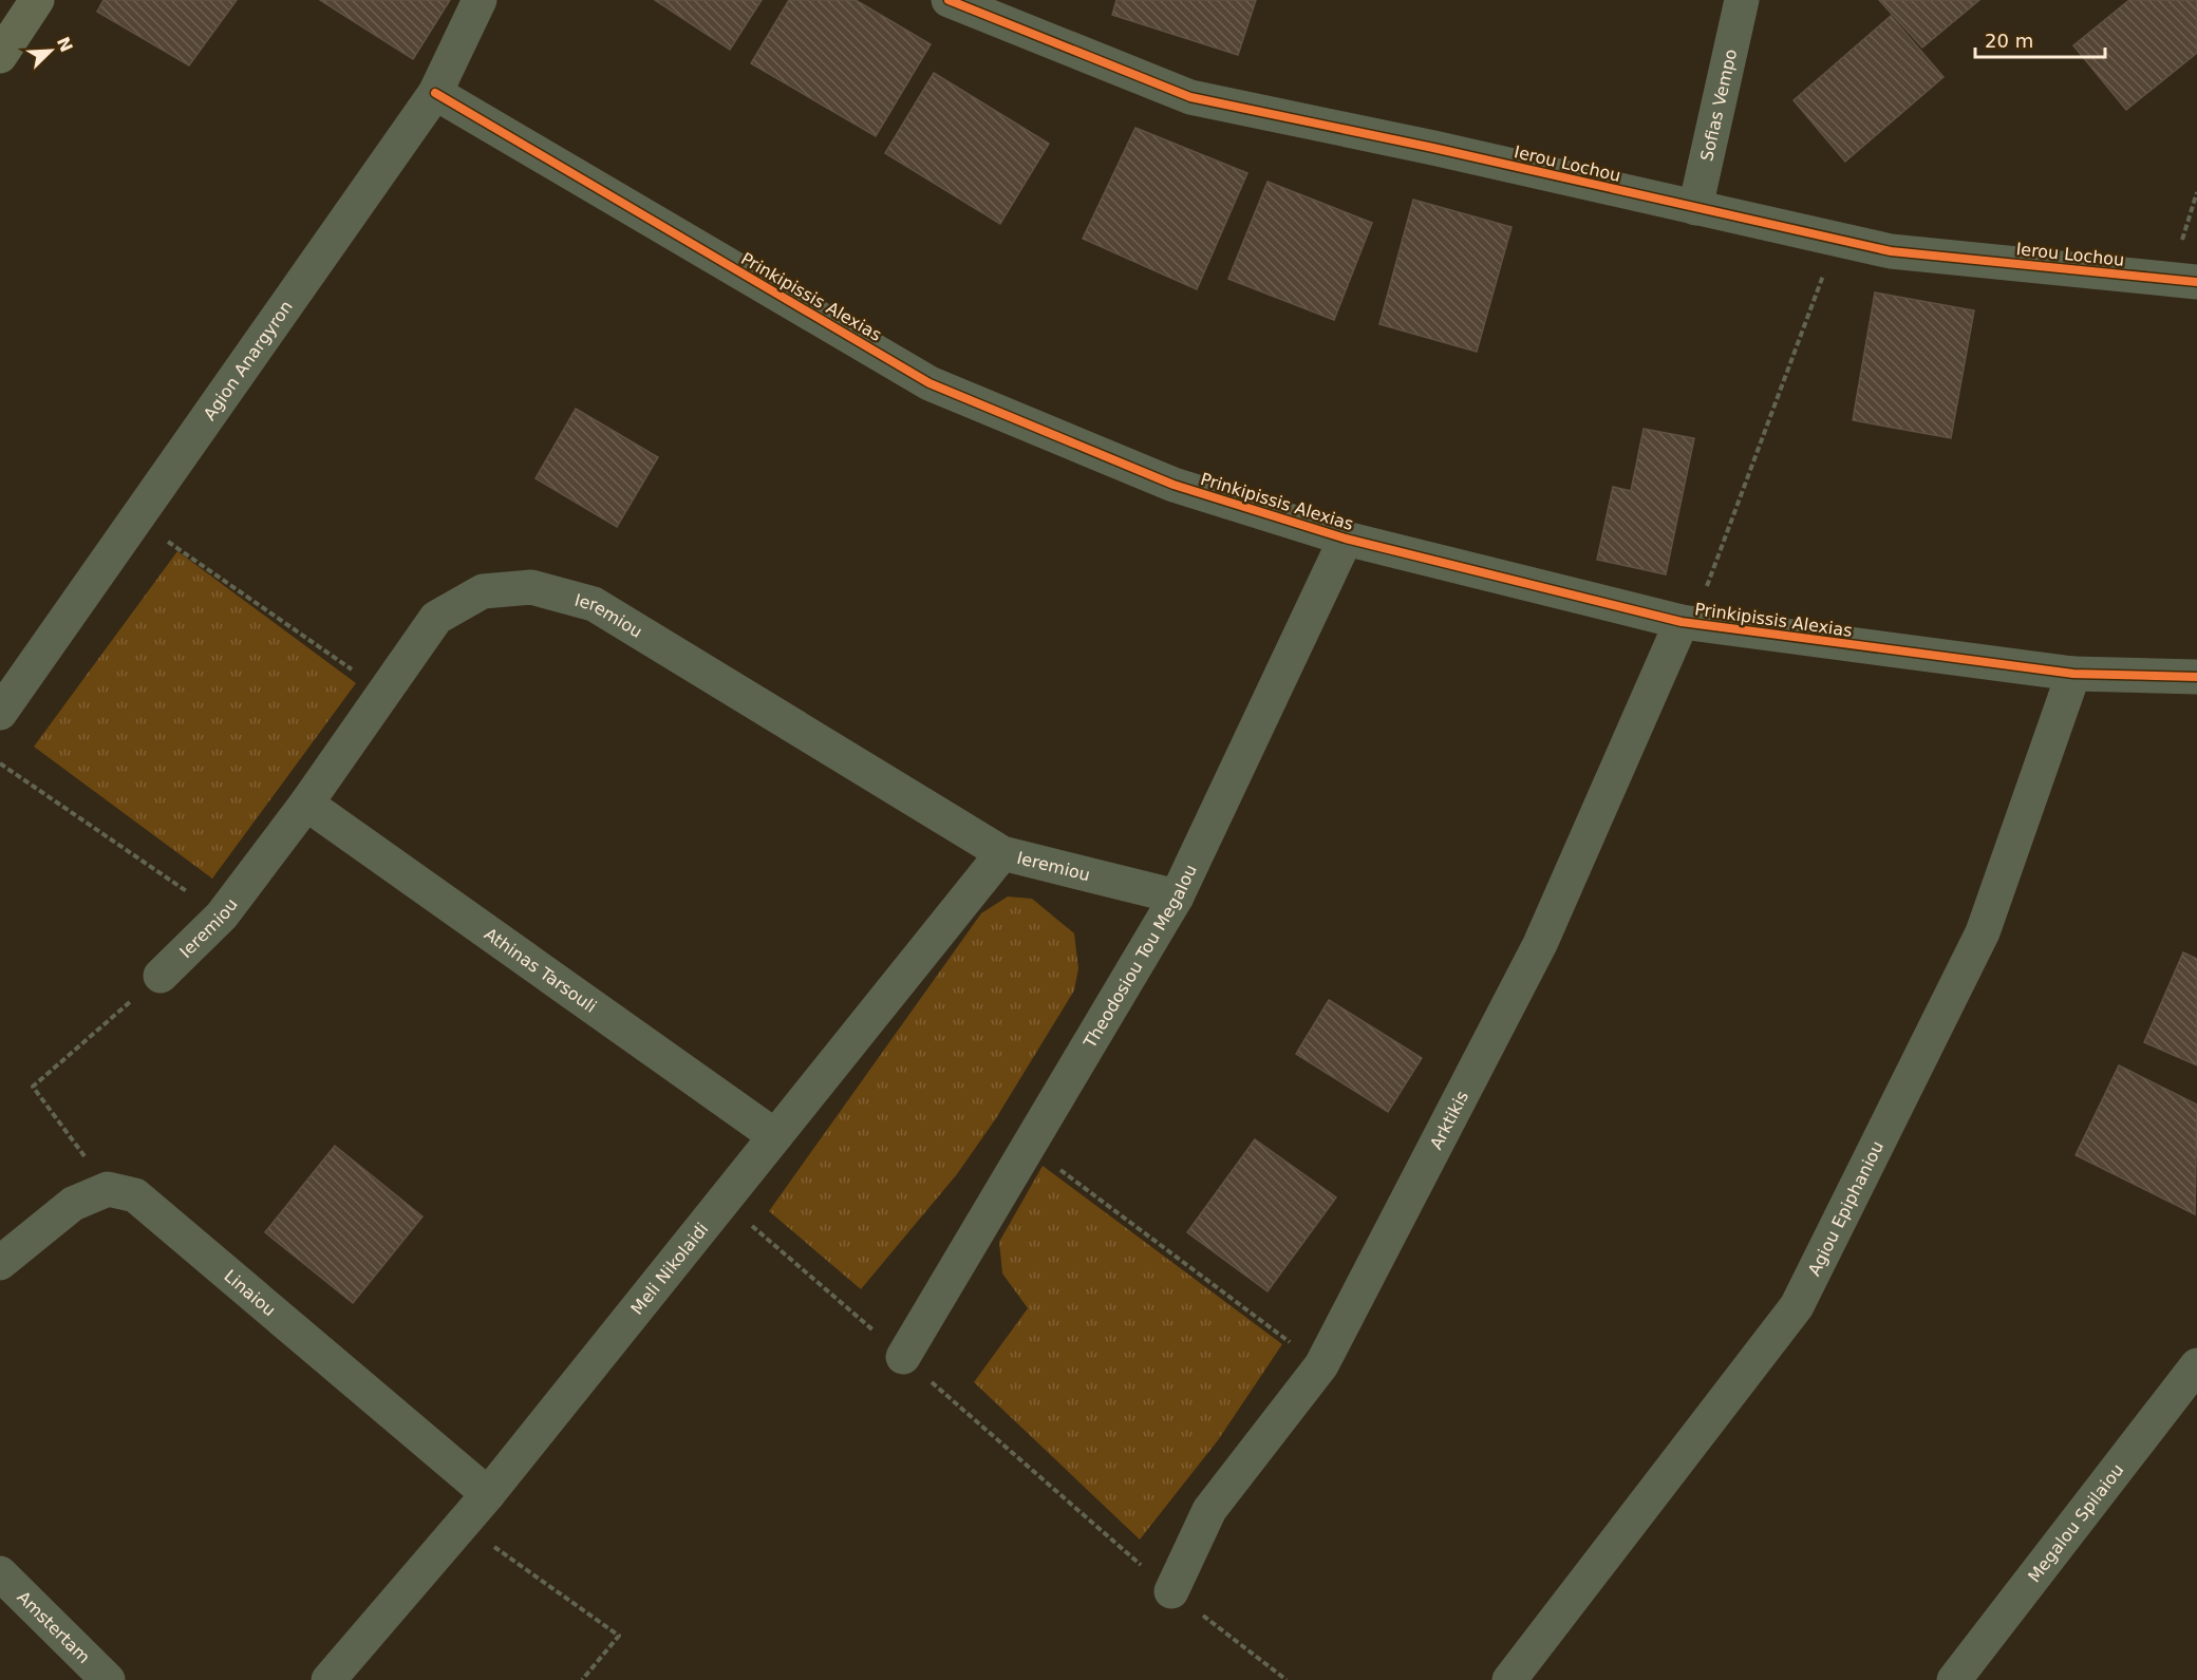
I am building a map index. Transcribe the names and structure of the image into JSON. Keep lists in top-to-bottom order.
{
  "streets": {
    "street": [
      "Sofias Vempo",
      "Ierou Lochou",
      "Prinkipissis Alexias",
      "Agion Anargyron",
      "Ieremiou",
      "Theodosiou Tou Megalou",
      "Athinas Tarsouli",
      "Arktikis",
      "Agiou Epiphaniou",
      "Meli Nikolaidi",
      "Linaiou",
      "Megalou Spilaiou",
      "Amstertam"
    ]
  },
  "crossings": [
    ["Sofias Vempo", "Ierou Lochou"],
    ["Prinkipissis Alexias", "Agion Anargyron"],
    ["Prinkipissis Alexias", "Theodosiou Tou Megalou"],
    ["Prinkipissis Alexias", "Arktikis"],
    ["Prinkipissis Alexias", "Agiou Epiphaniou"],
    ["Ieremiou", "Theodosiou Tou Megalou"],
    ["Ieremiou", "Athinas Tarsouli"],
    ["Ieremiou", "Meli Nikolaidi"],
    ["Athinas Tarsouli", "Meli Nikolaidi"],
    ["Meli Nikolaidi", "Linaiou"]
  ],
  "scale_bar": "20 m",
  "north": "top right"
}
